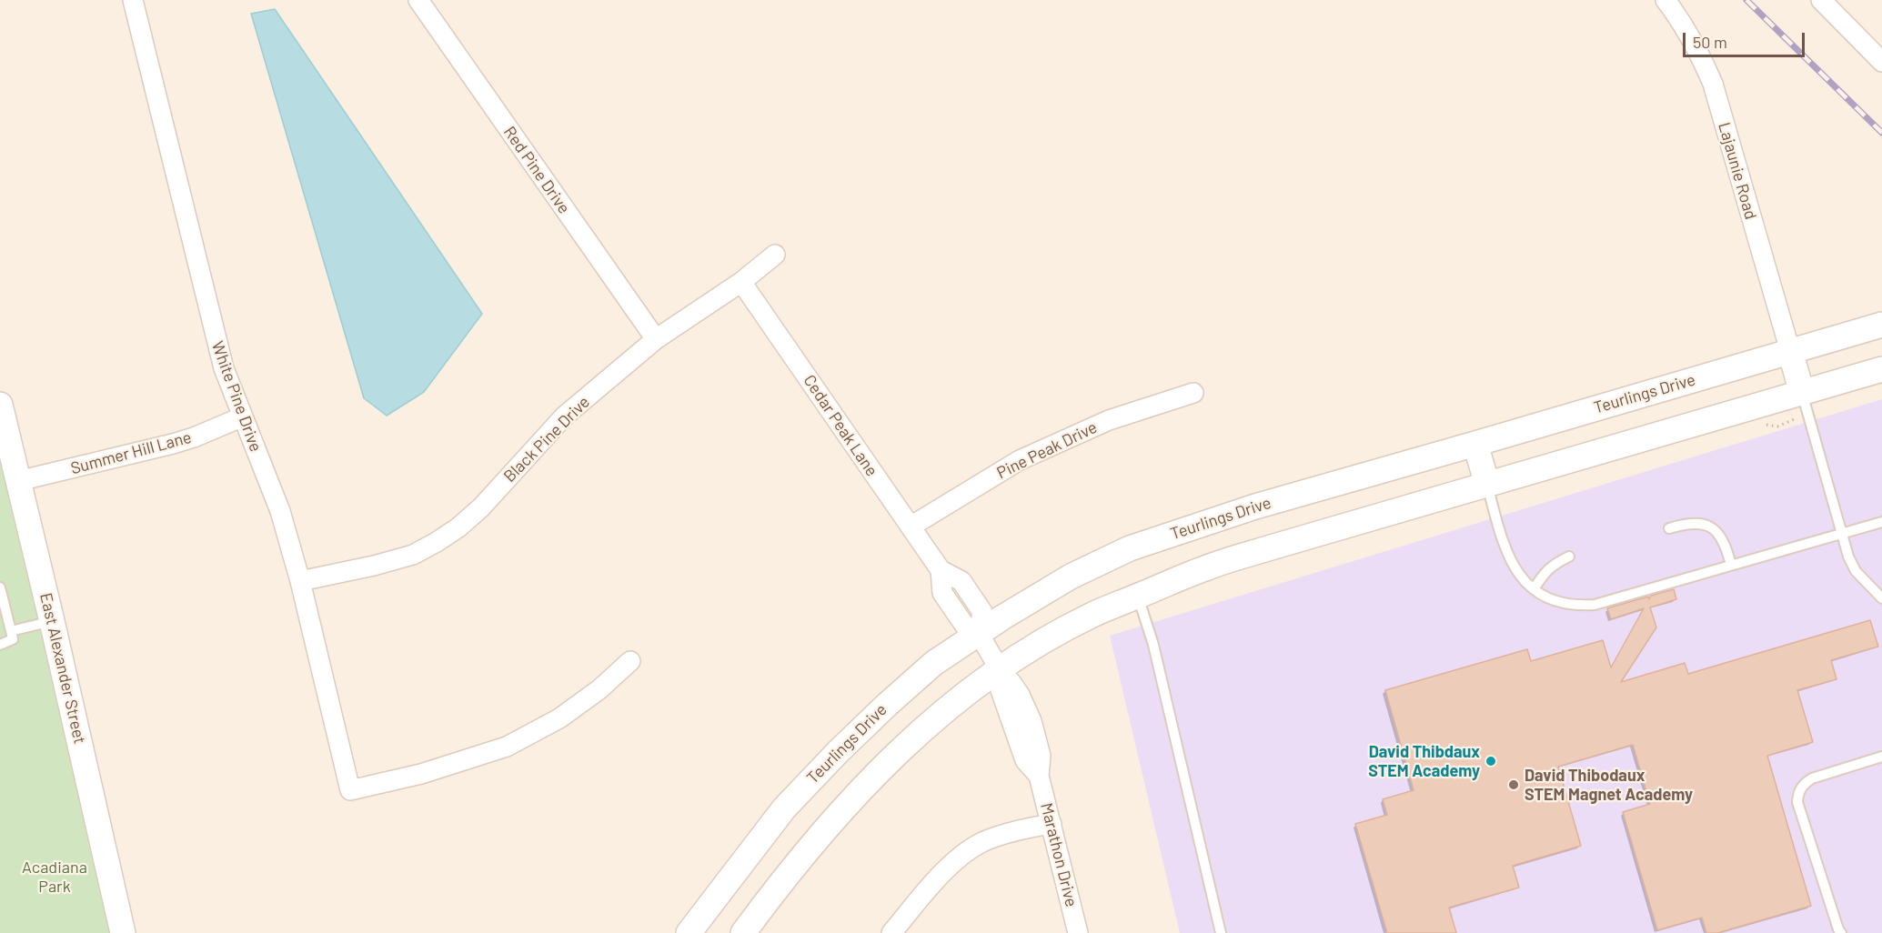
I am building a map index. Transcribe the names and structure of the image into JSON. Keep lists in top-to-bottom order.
{
  "streets": {
    "street": [
      "Red Pine Drive",
      "Lajaunie Road",
      "Teurlings Drive",
      "White Pine Drive",
      "Cedar Peak Lane",
      "Black Pine Drive",
      "Pine Peak Drive",
      "Summer Hill Lane",
      "East Alexander Street",
      "Marathon Drive"
    ]
  },
  "crossings": [
    ["Red Pine Drive", "Black Pine Drive"],
    ["Lajaunie Road", "Teurlings Drive"],
    ["Teurlings Drive", "Cedar Peak Lane"],
    ["White Pine Drive", "Black Pine Drive"],
    ["White Pine Drive", "Summer Hill Lane"],
    ["Cedar Peak Lane", "Black Pine Drive"],
    ["Cedar Peak Lane", "Pine Peak Drive"],
    ["Cedar Peak Lane", "Marathon Drive"],
    ["Summer Hill Lane", "East Alexander Street"]
  ],
  "parks": ["Acadiana Park"],
  "places": ["David Thibdaux STEM Academy", "David Thibodaux STEM Magnet Academy"],
  "scale_bar": "50 m"
}
